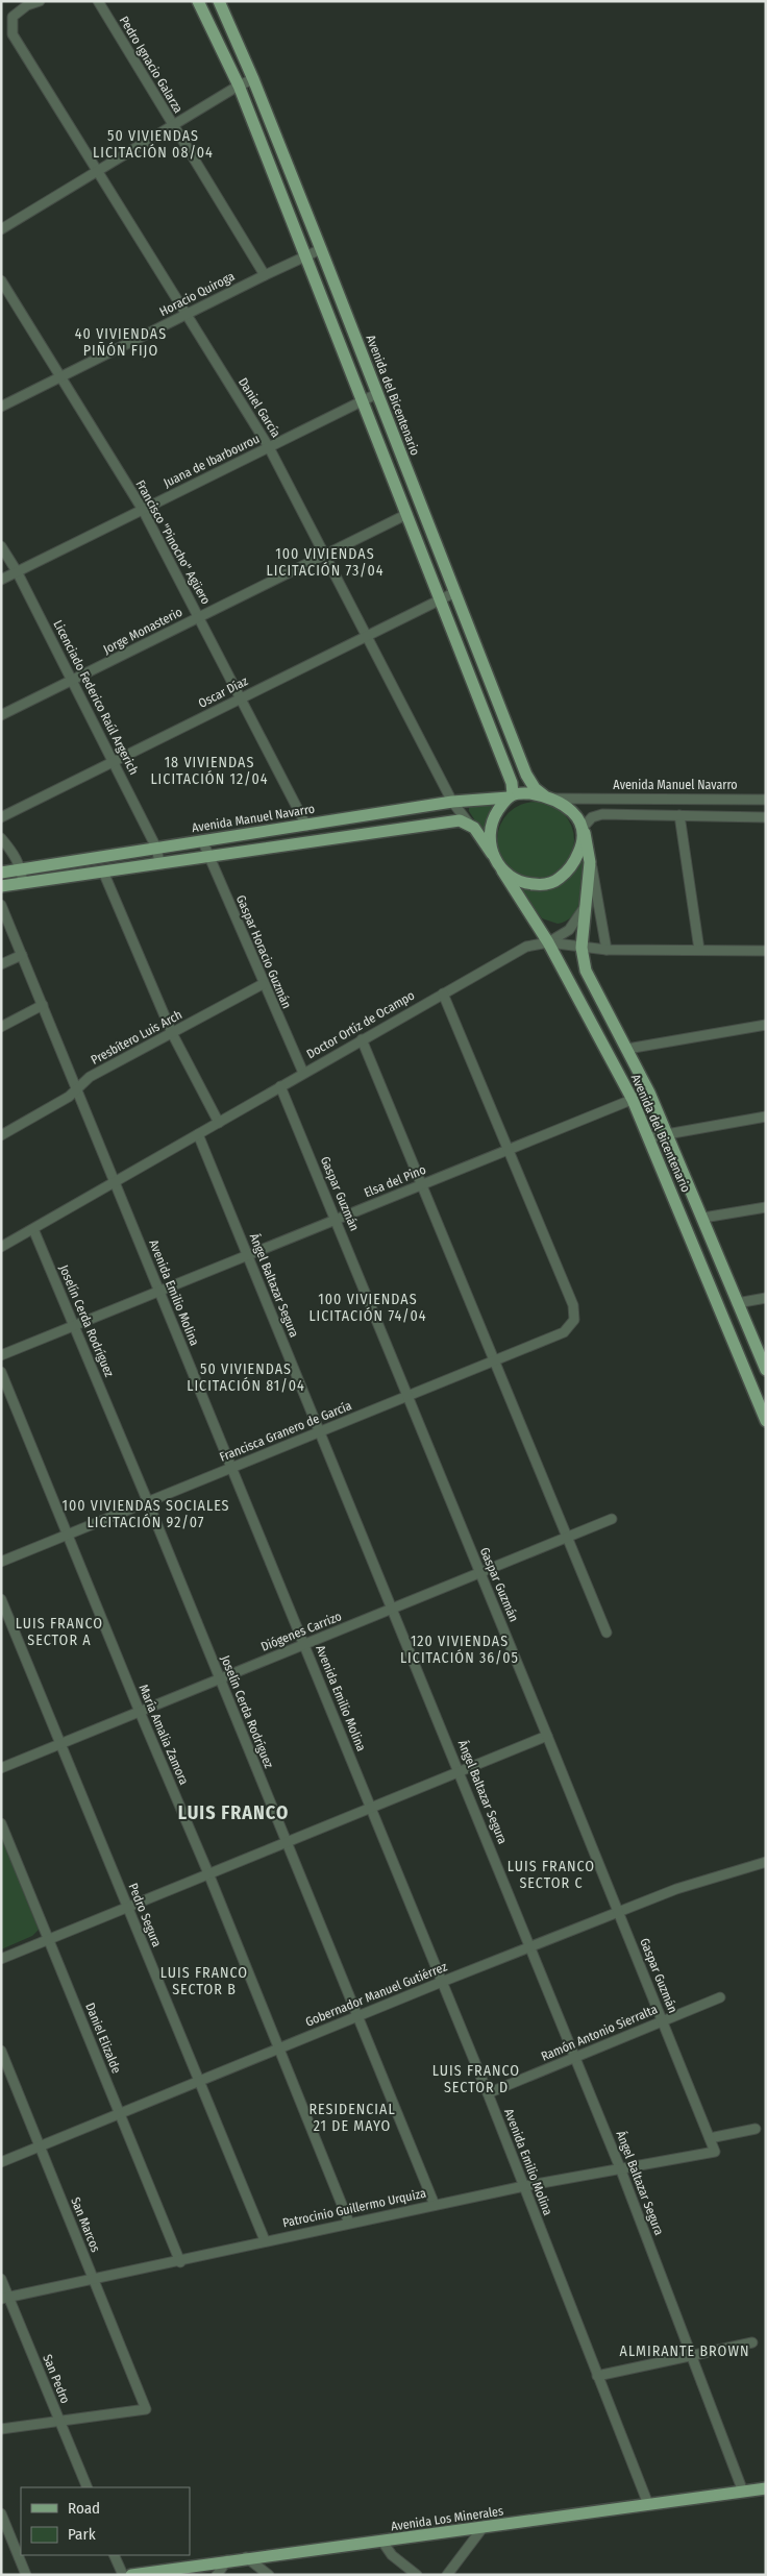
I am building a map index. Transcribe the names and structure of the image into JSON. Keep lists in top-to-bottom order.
{
  "streets": {
    "main road": ["Avenida del Bicentenario", "Avenida Manuel Navarro", "Avenida Los Minerales"],
    "street": [
      "Pedro Ignacio Galarza",
      "Horacio Quiroga",
      "Daniel García",
      "Juana de Ibarbourou",
      "Francisco \"Pinocho\" Agüero",
      "Jorge Monasterio",
      "Oscar Díaz",
      "Licenciado Federico Raúl Argerich",
      "Gaspar Horacio Guzmán",
      "Doctor Ortíz de Ocampo",
      "Presbítero Luis Arch",
      "Elsa del Pino",
      "Gaspar Guzmán",
      "Ángel Baltazar Segura",
      "Avenida Emilio Molina",
      "Joselín Cerda Rodríguez",
      "Francisca Granero de García",
      "Diógenes Carrizo",
      "María Amalia Zamora",
      "Pedro Segura",
      "Gobernador Manuel Gutiérrez",
      "Ramón Antonio Sierralta",
      "Daniel Elizalde",
      "Patrocinio Guillermo Urquiza",
      "San Marcos",
      "San Pedro"
    ]
  },
  "crossings": [
    ["Pedro Ignacio Galarza", "Horacio Quiroga"],
    ["Horacio Quiroga", "Avenida del Bicentenario"],
    ["Horacio Quiroga", "Daniel García"],
    ["Horacio Quiroga", "Francisco \"Pinocho\" Agüero"],
    ["Avenida del Bicentenario", "Juana de Ibarbourou"],
    ["Avenida del Bicentenario", "Oscar Díaz"],
    ["Avenida del Bicentenario", "Avenida Manuel Navarro"],
    ["Avenida del Bicentenario", "Doctor Ortíz de Ocampo"],
    ["Avenida del Bicentenario", "Elsa del Pino"],
    ["Daniel García", "Juana de Ibarbourou"],
    ["Daniel García", "Jorge Monasterio"],
    ["Daniel García", "Oscar Díaz"],
    ["Daniel García", "Avenida Manuel Navarro"],
    ["Juana de Ibarbourou", "Francisco \"Pinocho\" Agüero"],
    ["Juana de Ibarbourou", "Licenciado Federico Raúl Argerich"],
    ["Francisco \"Pinocho\" Agüero", "Jorge Monasterio"],
    ["Francisco \"Pinocho\" Agüero", "Oscar Díaz"],
    ["Francisco \"Pinocho\" Agüero", "Avenida Manuel Navarro"],
    ["Jorge Monasterio", "Licenciado Federico Raúl Argerich"],
    ["Oscar Díaz", "Licenciado Federico Raúl Argerich"],
    ["Licenciado Federico Raúl Argerich", "Avenida Manuel Navarro"],
    ["Avenida Manuel Navarro", "Gaspar Horacio Guzmán"],
    ["Gaspar Horacio Guzmán", "Doctor Ortíz de Ocampo"],
    ["Gaspar Horacio Guzmán", "Presbítero Luis Arch"],
    ["Doctor Ortíz de Ocampo", "Gaspar Guzmán"],
    ["Doctor Ortíz de Ocampo", "Ángel Baltazar Segura"],
    ["Doctor Ortíz de Ocampo", "Avenida Emilio Molina"],
    ["Doctor Ortíz de Ocampo", "Joselín Cerda Rodríguez"],
    ["Presbítero Luis Arch", "Avenida Emilio Molina"],
    ["Elsa del Pino", "Gaspar Guzmán"],
    ["Elsa del Pino", "Ángel Baltazar Segura"],
    ["Elsa del Pino", "Avenida Emilio Molina"],
    ["Elsa del Pino", "Joselín Cerda Rodríguez"],
    ["Elsa del Pino", "Francisca Granero de García"],
    ["Gaspar Guzmán", "Francisca Granero de García"],
    ["Gaspar Guzmán", "Diógenes Carrizo"],
    ["Gaspar Guzmán", "Gobernador Manuel Gutiérrez"],
    ["Gaspar Guzmán", "Ramón Antonio Sierralta"],
    ["Gaspar Guzmán", "Patrocinio Guillermo Urquiza"],
    ["Ángel Baltazar Segura", "Francisca Granero de García"],
    ["Ángel Baltazar Segura", "Diógenes Carrizo"],
    ["Ángel Baltazar Segura", "Gobernador Manuel Gutiérrez"],
    ["Ángel Baltazar Segura", "Ramón Antonio Sierralta"],
    ["Ángel Baltazar Segura", "Patrocinio Guillermo Urquiza"],
    ["Ángel Baltazar Segura", "Avenida Los Minerales"],
    ["Avenida Emilio Molina", "Francisca Granero de García"],
    ["Avenida Emilio Molina", "Diógenes Carrizo"],
    ["Avenida Emilio Molina", "Gobernador Manuel Gutiérrez"],
    ["Avenida Emilio Molina", "Ramón Antonio Sierralta"],
    ["Avenida Emilio Molina", "Patrocinio Guillermo Urquiza"],
    ["Avenida Emilio Molina", "Avenida Los Minerales"],
    ["Joselín Cerda Rodríguez", "Francisca Granero de García"],
    ["Joselín Cerda Rodríguez", "Diógenes Carrizo"],
    ["Joselín Cerda Rodríguez", "Gobernador Manuel Gutiérrez"],
    ["Joselín Cerda Rodríguez", "Patrocinio Guillermo Urquiza"],
    ["Francisca Granero de García", "María Amalia Zamora"],
    ["Diógenes Carrizo", "María Amalia Zamora"],
    ["Diógenes Carrizo", "Pedro Segura"],
    ["María Amalia Zamora", "Gobernador Manuel Gutiérrez"],
    ["María Amalia Zamora", "Patrocinio Guillermo Urquiza"],
    ["Pedro Segura", "Gobernador Manuel Gutiérrez"],
    ["Pedro Segura", "Patrocinio Guillermo Urquiza"],
    ["Gobernador Manuel Gutiérrez", "Daniel Elizalde"],
    ["Gobernador Manuel Gutiérrez", "San Marcos"],
    ["Daniel Elizalde", "Patrocinio Guillermo Urquiza"],
    ["Patrocinio Guillermo Urquiza", "San Marcos"],
    ["Patrocinio Guillermo Urquiza", "San Pedro"],
    ["San Marcos", "San Pedro"]
  ],
  "districts": [
    "50 VIVIENDAS LICITACIÓN 08/04",
    "40 VIVIENDAS PIÑÓN FIJO",
    "100 VIVIENDAS LICITACIÓN 73/04",
    "18 VIVIENDAS LICITACIÓN 12/04",
    "100 VIVIENDAS LICITACIÓN 74/04",
    "50 VIVIENDAS LICITACIÓN 81/04",
    "100 VIVIENDAS SOCIALES LICITACIÓN 92/07",
    "LUIS FRANCO SECTOR A",
    "120 VIVIENDAS LICITACIÓN 36/05",
    "LUIS FRANCO",
    "LUIS FRANCO SECTOR C",
    "LUIS FRANCO SECTOR B",
    "LUIS FRANCO SECTOR D",
    "RESIDENCIAL 21 DE MAYO",
    "ALMIRANTE BROWN"
  ],
  "legend": ["Road", "Park"]
}
